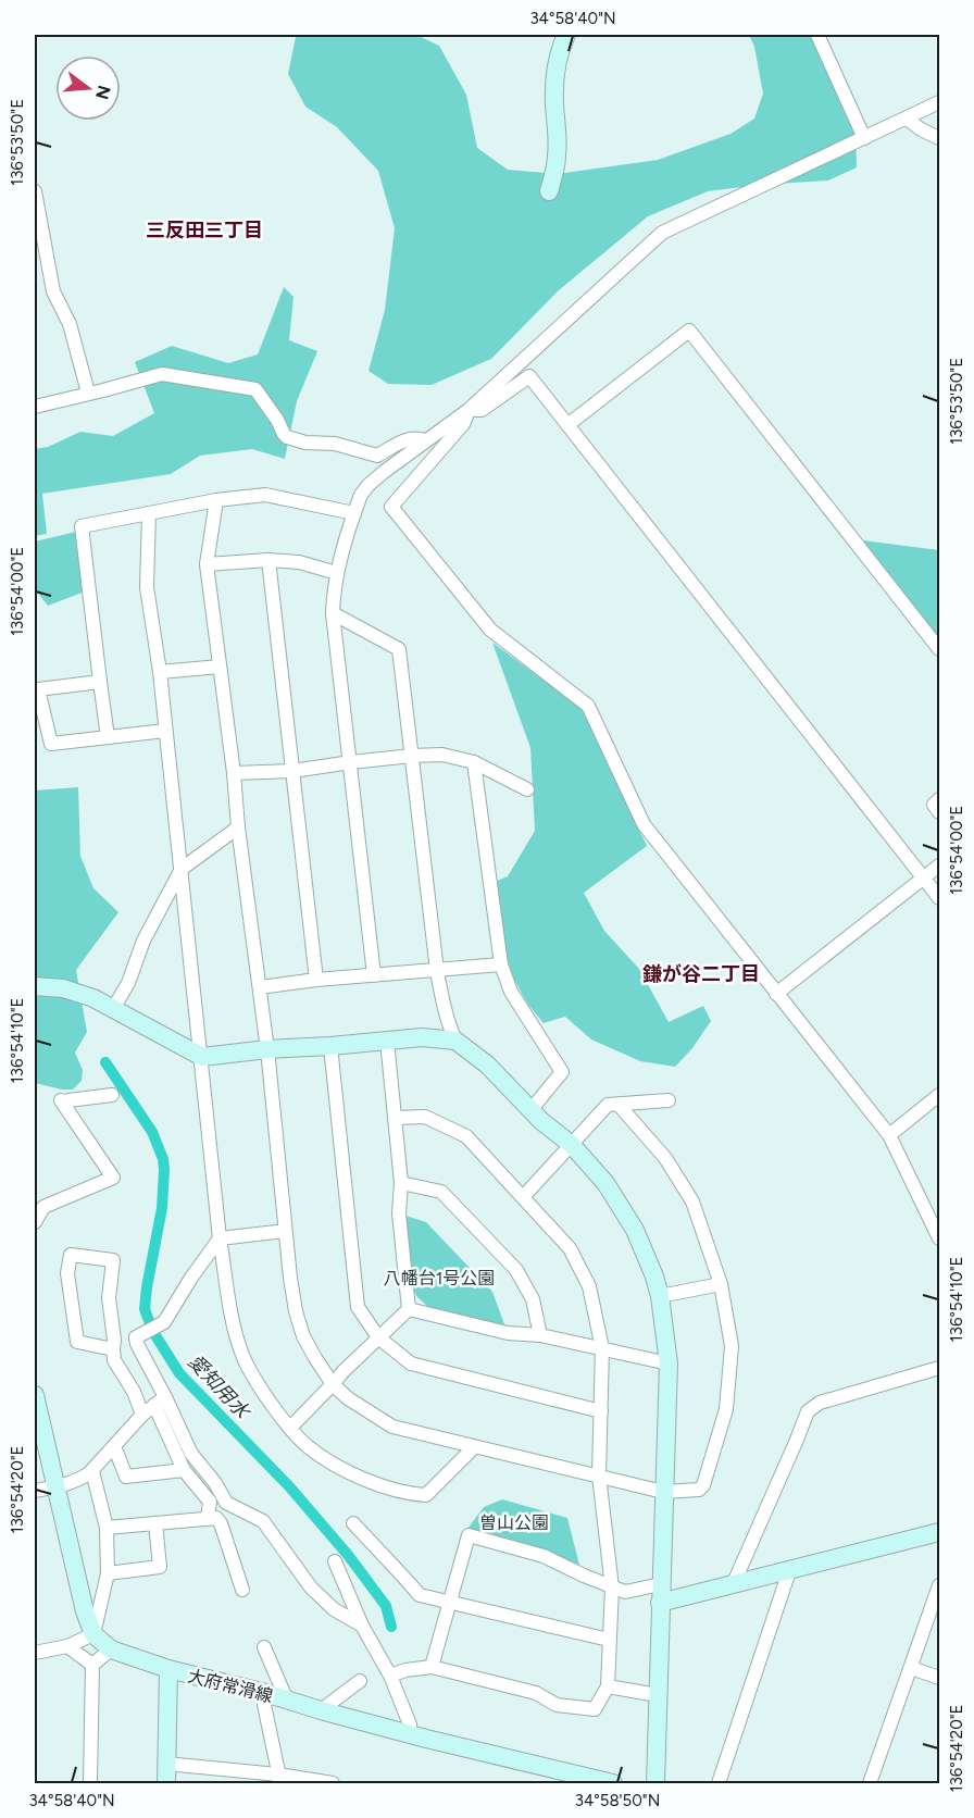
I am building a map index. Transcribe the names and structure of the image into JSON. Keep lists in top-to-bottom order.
{
  "streets": {
    "street": ["大府常滑線"]
  },
  "districts": ["三反田三丁目", "鎌が谷二丁目"],
  "water": ["愛知用水"],
  "parks": ["八幡台1号公園", "曽山公園"],
  "north": "right",
  "coordinates": [
    "34°58'40\"N",
    "136°53'50\"E",
    "136°54'00\"E",
    "136°54'10\"E",
    "136°54'20\"E",
    "34°58'50\"N"
  ]
}
